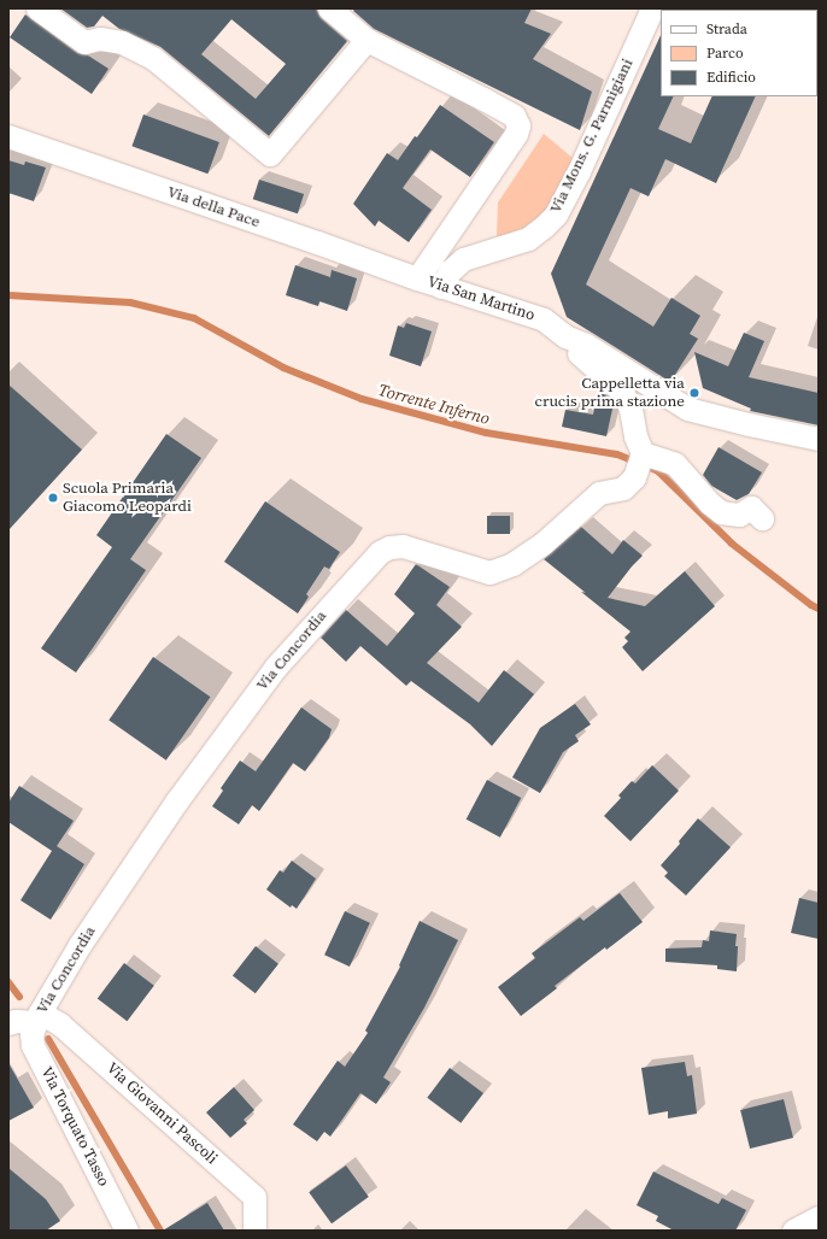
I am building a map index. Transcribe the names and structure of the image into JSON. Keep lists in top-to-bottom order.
{
  "streets": {
    "street": [
      "Via Mons. G. Parmigiani",
      "Via della Pace",
      "Via San Martino",
      "Via Concordia",
      "Via Giovanni Pascoli",
      "Via Torquato Tasso"
    ]
  },
  "crossings": [
    ["Via Mons. G. Parmigiani", "Via San Martino"],
    ["Via della Pace", "Via San Martino"],
    ["Via Concordia", "Via Giovanni Pascoli"],
    ["Via Concordia", "Via Torquato Tasso"],
    ["Via Giovanni Pascoli", "Via Torquato Tasso"]
  ],
  "water": ["Torrente Inferno"],
  "places": ["Cappelletta via crucis prima stazione", "Scuola Primaria Giacomo Leopardi"],
  "legend": ["Strada", "Parco", "Edificio"]
}
